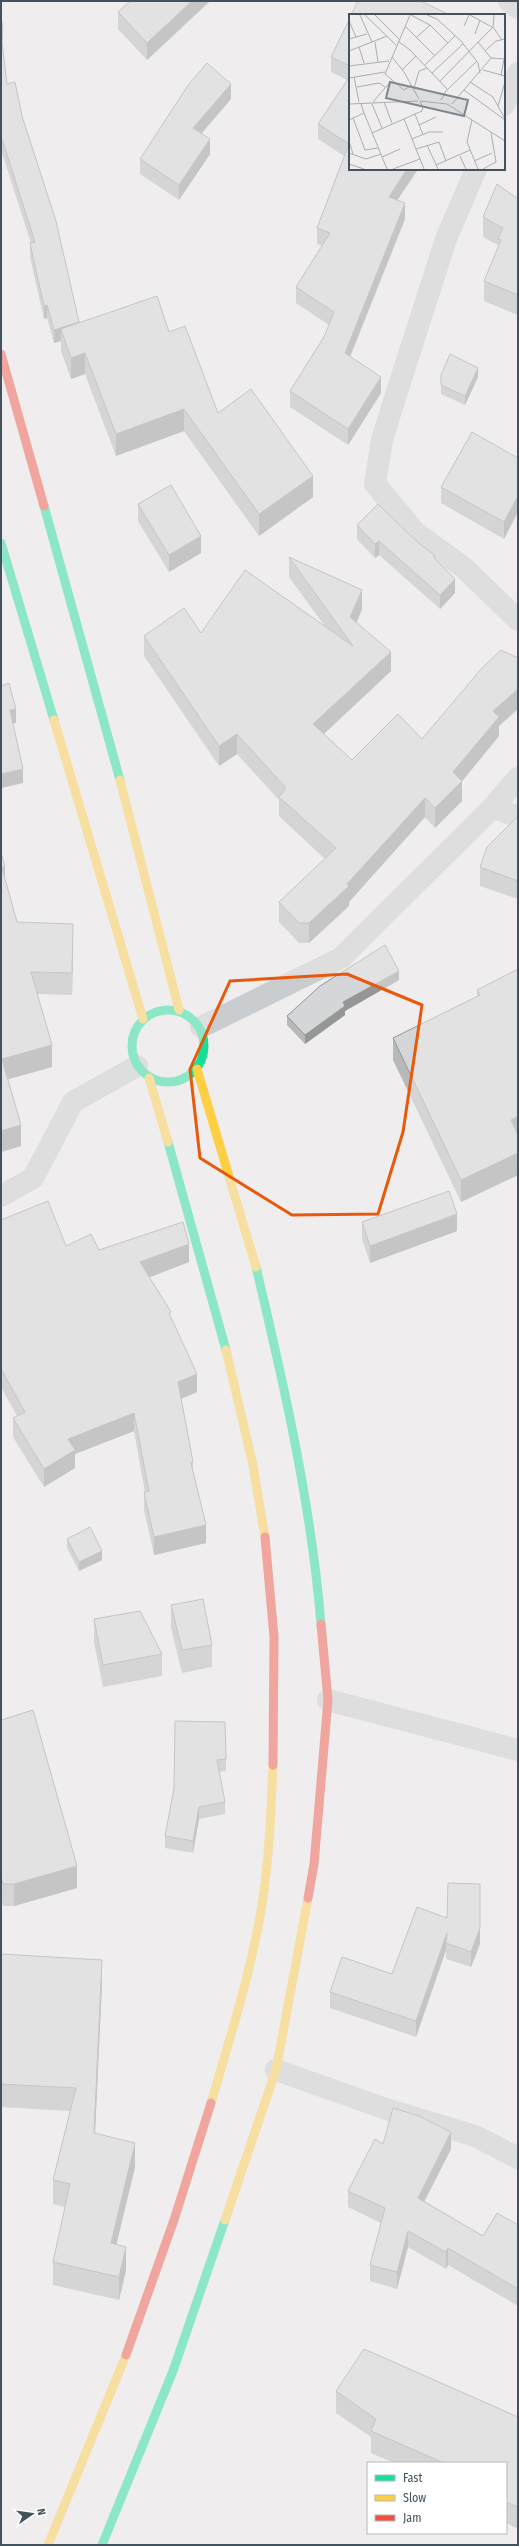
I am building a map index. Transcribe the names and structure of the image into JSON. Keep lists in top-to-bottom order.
{
  "legend": ["Fast", "Slow", "Jam"],
  "north": "right"
}
